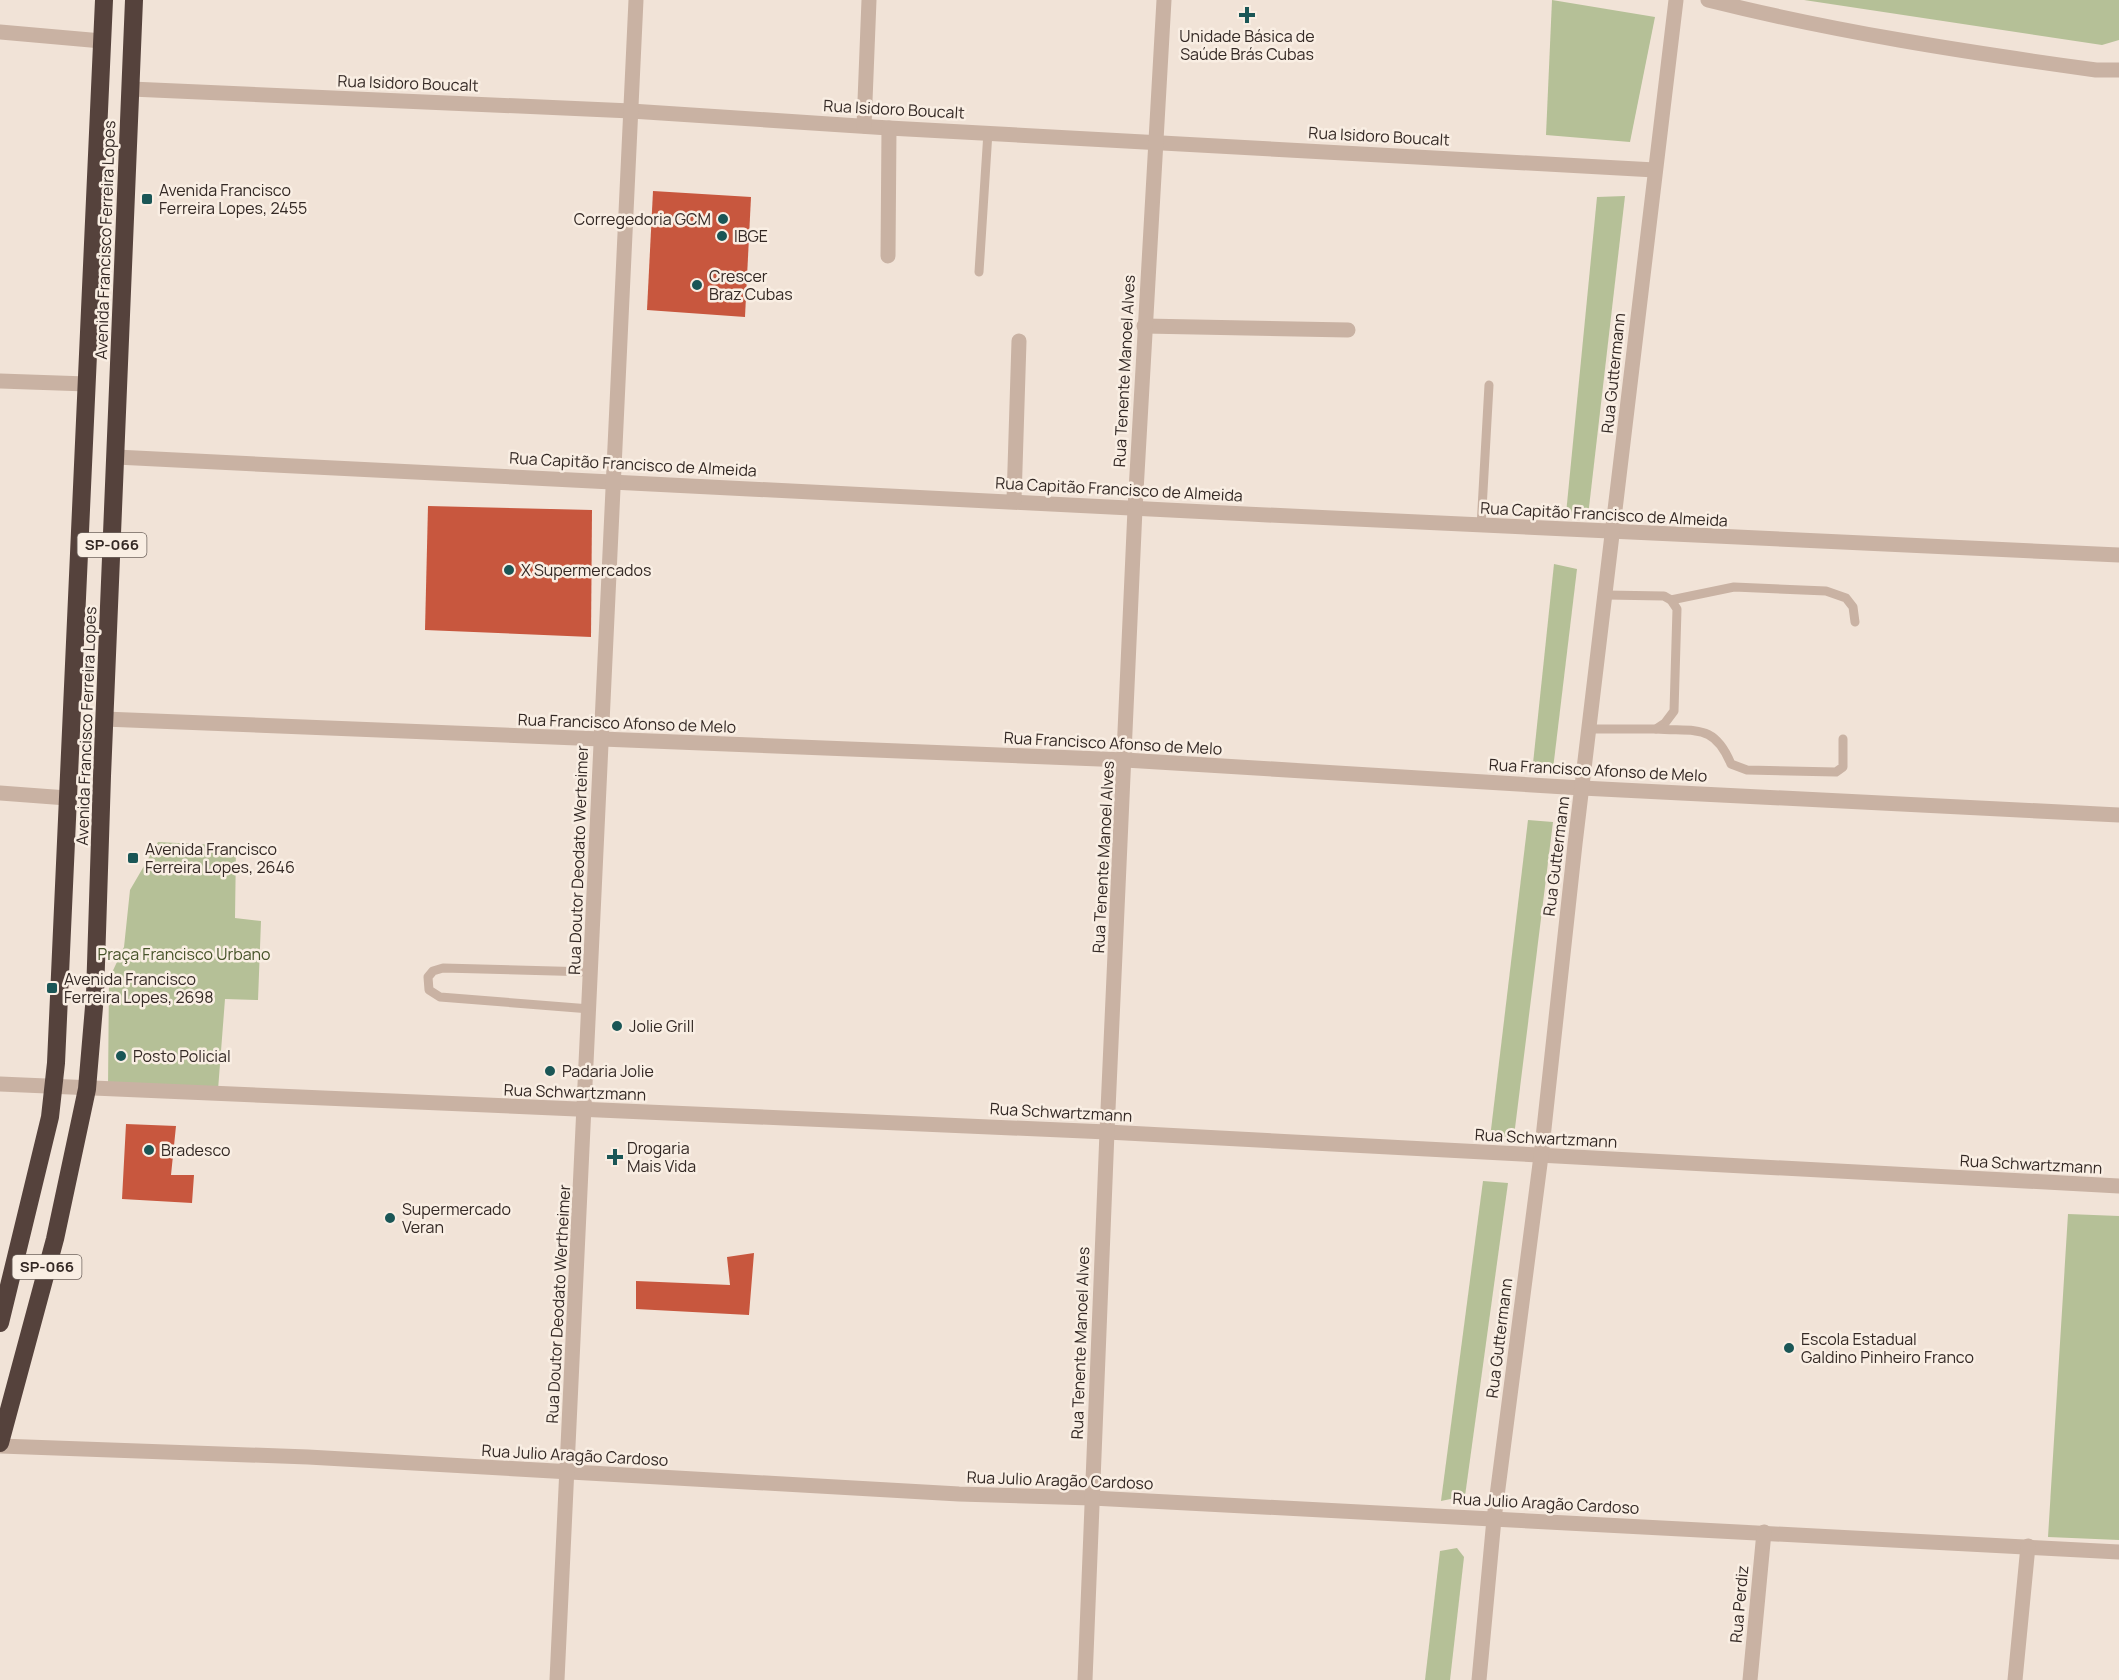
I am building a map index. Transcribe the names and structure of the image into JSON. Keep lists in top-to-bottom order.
{
  "streets": {
    "highway": ["Avenida Francisco Ferreira Lopes", "SP-066"],
    "street": [
      "Rua Isidoro Boucalt",
      "Rua Tenente Manoel Alves",
      "Rua Guttermann",
      "Rua Capitão Francisco de Almeida",
      "Rua Francisco Afonso de Melo",
      "Rua Doutor Deodato Werteimer",
      "Rua Schwartzmann",
      "Rua Doutor Deodato Wertheimer",
      "Rua Julio Aragão Cardoso",
      "Rua Perdiz"
    ]
  },
  "crossings": [
    ["Rua Isidoro Boucalt", "Avenida Francisco Ferreira Lopes"],
    ["Rua Isidoro Boucalt", "Rua Tenente Manoel Alves"],
    ["Rua Isidoro Boucalt", "Rua Guttermann"],
    ["Rua Isidoro Boucalt", "Rua Doutor Deodato Werteimer"],
    ["Avenida Francisco Ferreira Lopes", "Rua Capitão Francisco de Almeida"],
    ["Avenida Francisco Ferreira Lopes", "Rua Francisco Afonso de Melo"],
    ["Avenida Francisco Ferreira Lopes", "Rua Schwartzmann"],
    ["Avenida Francisco Ferreira Lopes", "Rua Julio Aragão Cardoso"],
    ["Rua Tenente Manoel Alves", "Rua Capitão Francisco de Almeida"],
    ["Rua Tenente Manoel Alves", "Rua Francisco Afonso de Melo"],
    ["Rua Tenente Manoel Alves", "Rua Schwartzmann"],
    ["Rua Tenente Manoel Alves", "Rua Julio Aragão Cardoso"],
    ["Rua Guttermann", "Rua Capitão Francisco de Almeida"],
    ["Rua Guttermann", "Rua Francisco Afonso de Melo"],
    ["Rua Guttermann", "Rua Schwartzmann"],
    ["Rua Guttermann", "Rua Julio Aragão Cardoso"],
    ["Rua Capitão Francisco de Almeida", "Rua Doutor Deodato Werteimer"],
    ["Rua Francisco Afonso de Melo", "Rua Doutor Deodato Werteimer"],
    ["Rua Doutor Deodato Werteimer", "Rua Schwartzmann"],
    ["Rua Doutor Deodato Werteimer", "Rua Doutor Deodato Wertheimer"],
    ["Rua Schwartzmann", "Rua Doutor Deodato Wertheimer"],
    ["Rua Doutor Deodato Wertheimer", "Rua Julio Aragão Cardoso"],
    ["Rua Julio Aragão Cardoso", "Rua Perdiz"]
  ],
  "parks": ["Praça Francisco Urbano"],
  "places": {
    "health": ["Unidade Básica de Saúde Brás Cubas", "Drogaria Mais Vida"],
    "transit": ["Avenida Francisco Ferreira Lopes, 2455", "Avenida Francisco Ferreira Lopes, 2646", "Avenida Francisco Ferreira Lopes, 2698"],
    "other": [
      "Corregedoria GCM",
      "IBGE",
      "Crescer Braz Cubas",
      "X Supermercados",
      "Jolie Grill",
      "Posto Policial",
      "Padaria Jolie",
      "Bradesco",
      "Supermercado Veran",
      "Escola Estadual Galdino Pinheiro Franco"
    ]
  }
}
